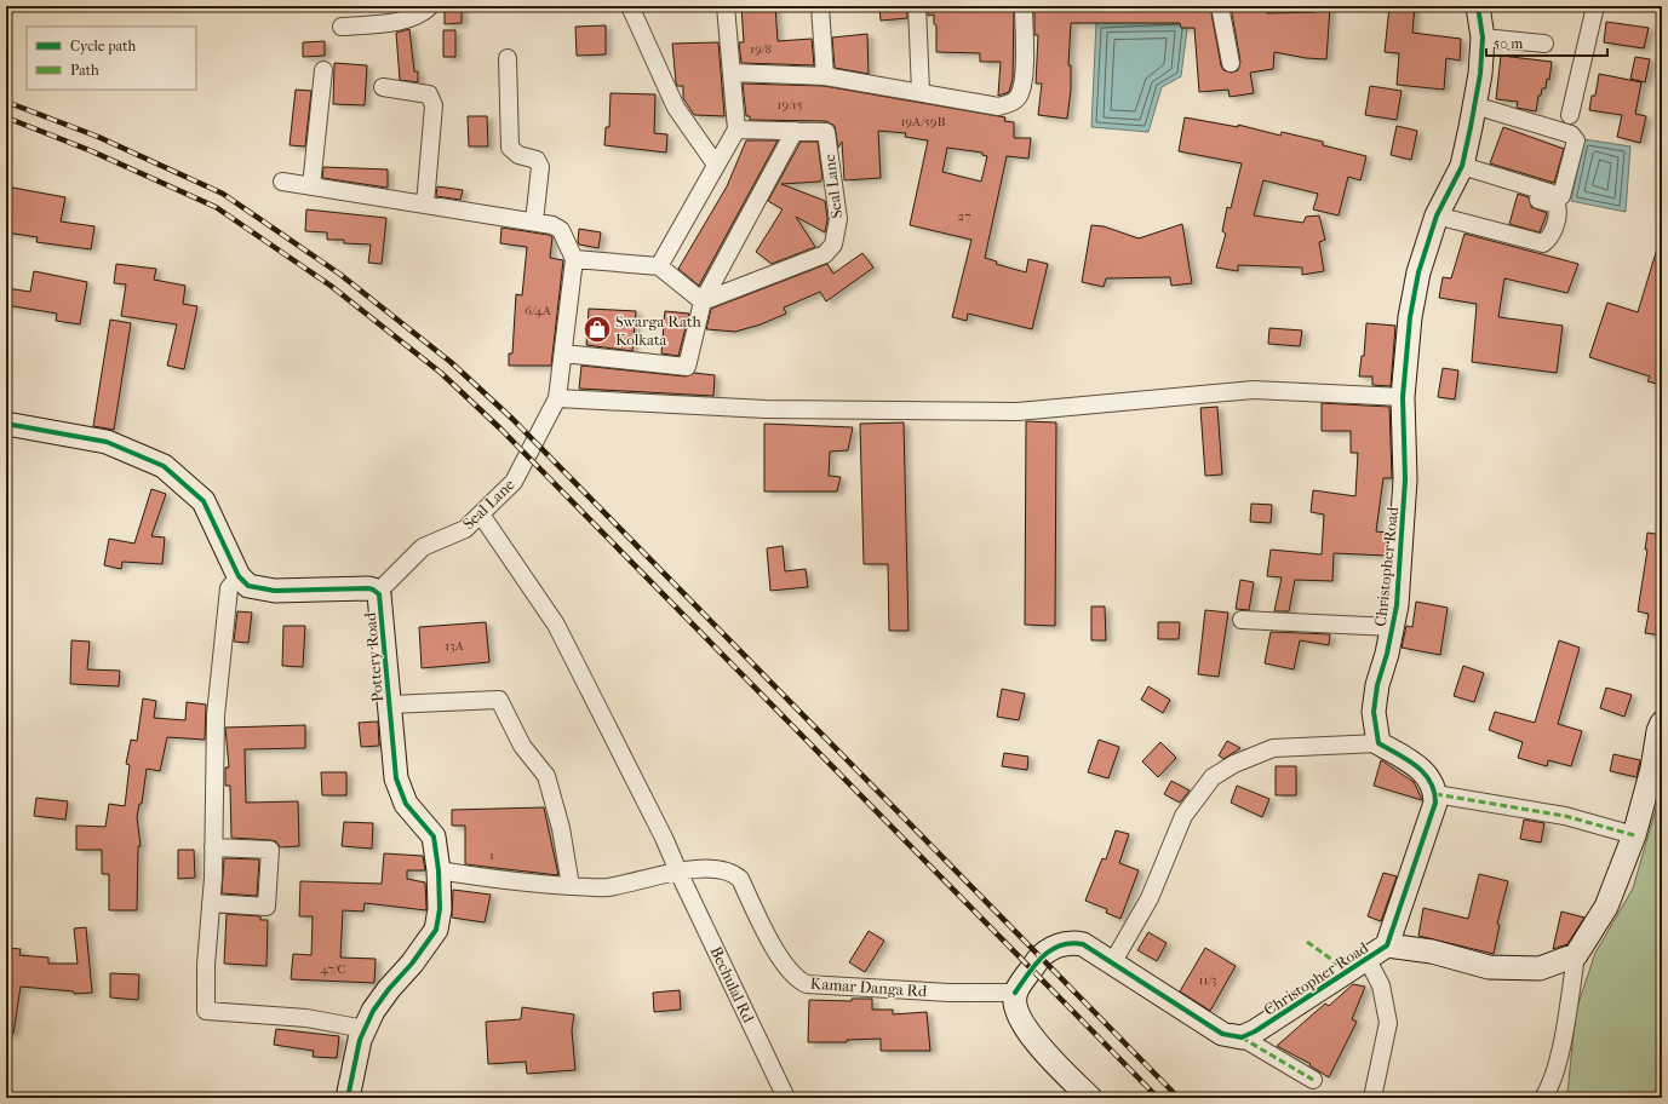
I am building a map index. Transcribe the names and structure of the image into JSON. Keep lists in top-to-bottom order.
{
  "streets": {
    "street": [
      "Seal Lane",
      "Christopher Road",
      "Pottery Road",
      "Bechulal Rd",
      "Kamar Danga Rd"
    ]
  },
  "crossings": [
    ["Seal Lane", "Pottery Road"],
    ["Seal Lane", "Bechulal Rd"],
    ["Pottery Road", "Kamar Danga Rd"],
    ["Bechulal Rd", "Kamar Danga Rd"]
  ],
  "places": {
    "shop": ["Swarga Rath Kolkata"]
  },
  "house_numbers": [
    "19/8",
    "19/15",
    "19A/59B",
    "27",
    "6/4A",
    "13A",
    "1",
    "47/C",
    "11/3"
  ],
  "legend": ["Cycle path", "Path"],
  "scale_bar": "50 m"
}
